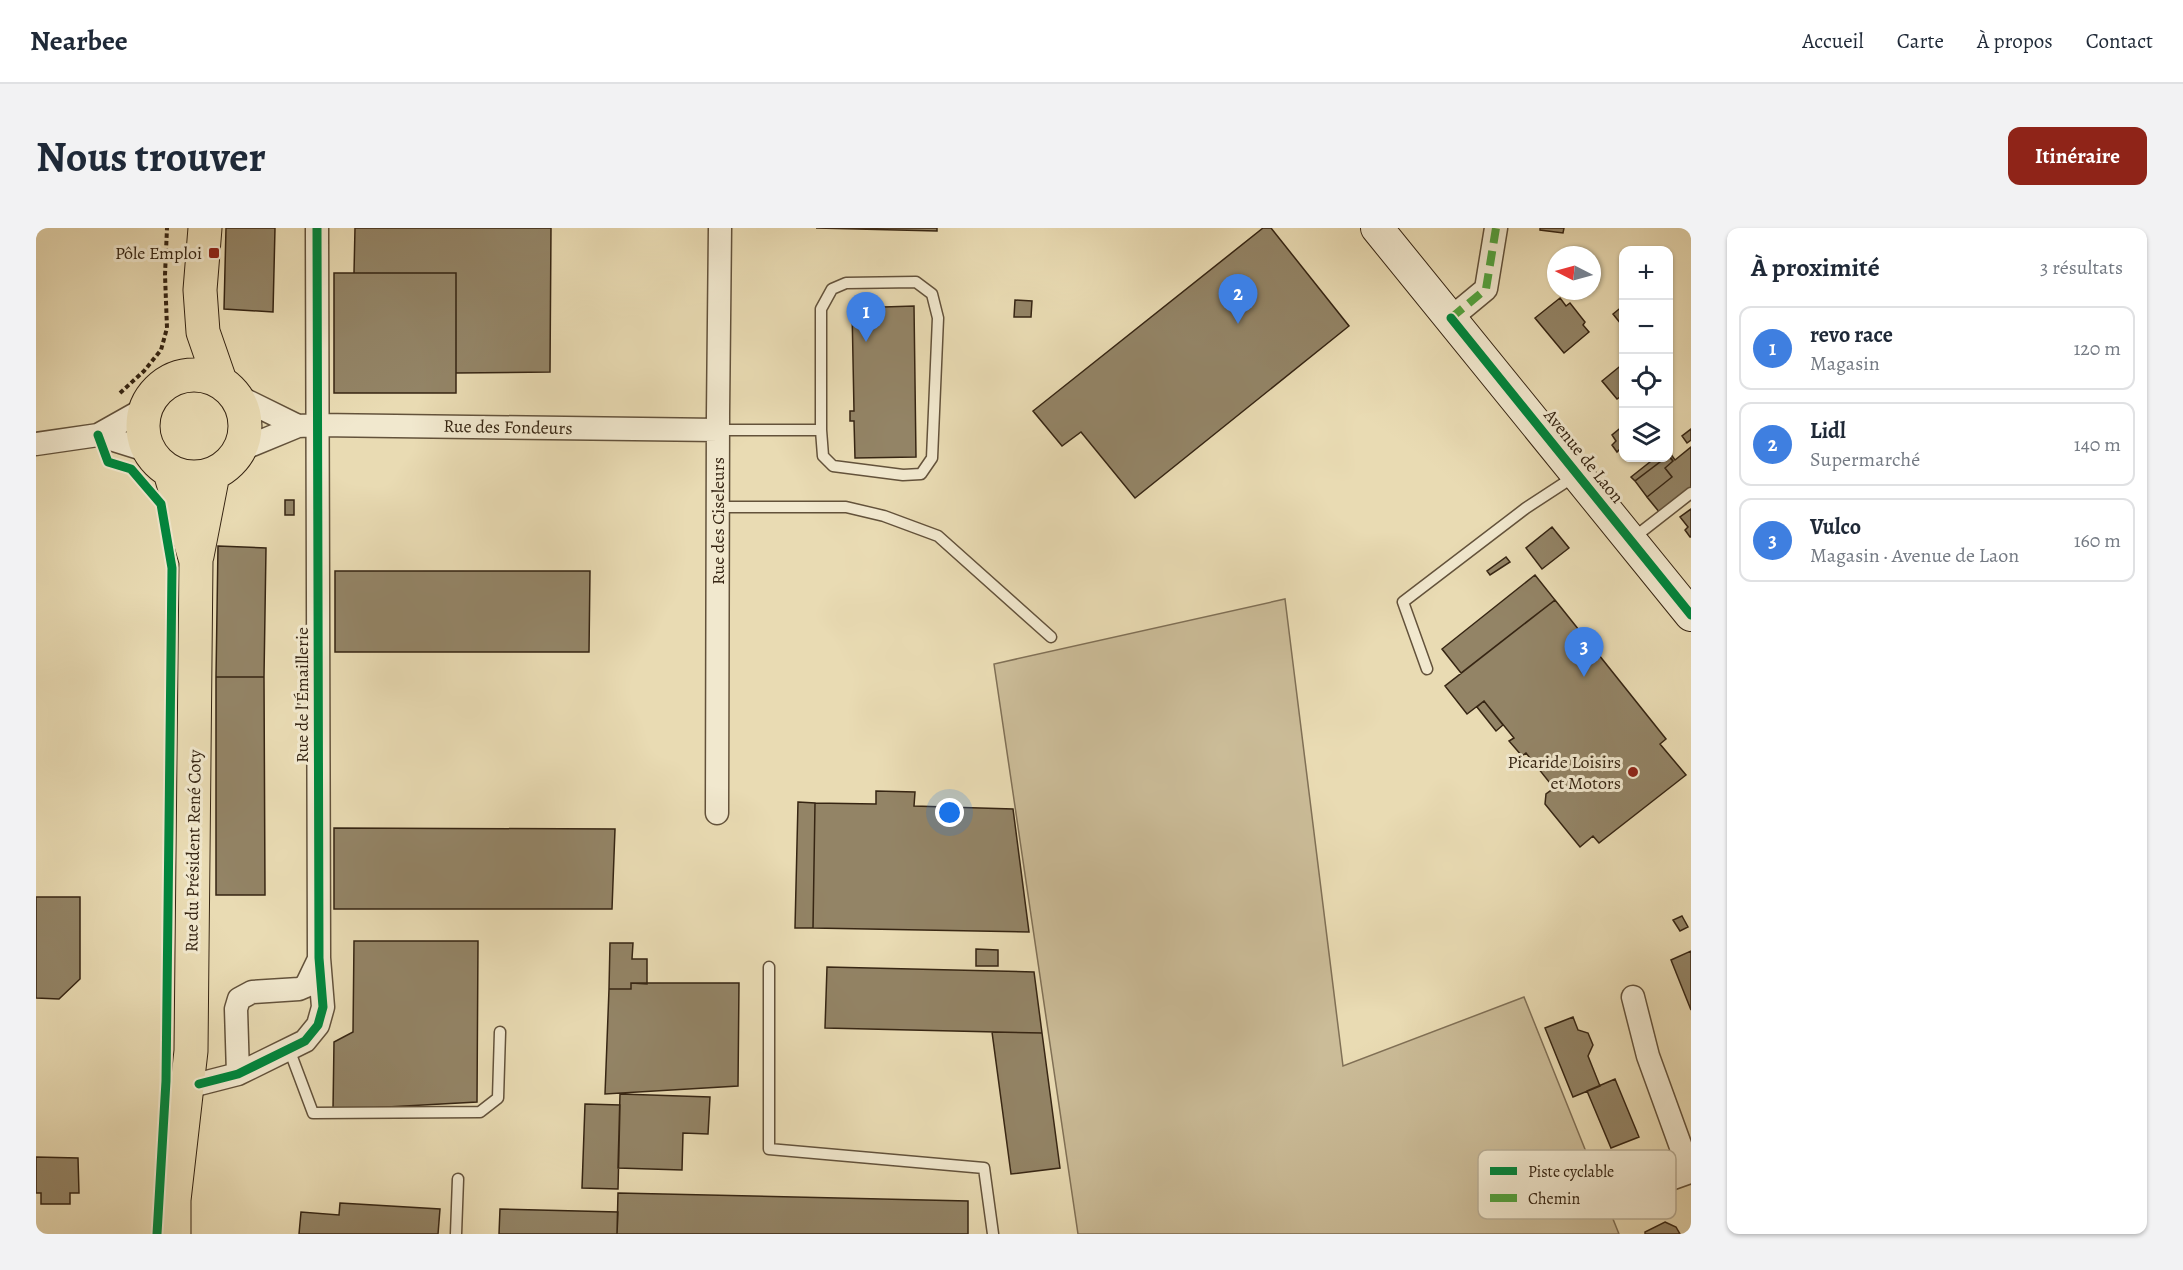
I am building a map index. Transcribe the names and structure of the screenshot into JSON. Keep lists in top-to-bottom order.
{
  "streets": {
    "main road": ["Avenue de Laon", "Rue du Président René Coty"],
    "street": ["Rue des Fondeurs", "Rue des Ciseleurs", "Rue de l'Émaillerie"]
  },
  "crossings": [
    ["Rue des Fondeurs", "Rue des Ciseleurs"],
    ["Rue des Fondeurs", "Rue de l'Émaillerie"]
  ],
  "places": {
    "transit": ["Pôle Emploi"],
    "other": ["Picaride Loisirs et Motors"]
  },
  "legend": ["Piste cyclable", "Chemin"],
  "north": "left",
  "page": {
    "header": "Nearbee",
    "nav": [
      "Accueil",
      "Carte",
      "À propos",
      "Contact"
    ],
    "buttons": "Itinéraire",
    "title": "Nous trouver",
    "heading": ["À proximité", "3 résultats"],
    "map_buttons": ["+", "−"],
    "pins": ["2", "1", "3"],
    "list": [
      {
        "mark": "1",
        "name": "revo race",
        "note": "Magasin",
        "value": "120 m"
      },
      {
        "mark": "2",
        "name": "Lidl",
        "note": "Supermarché",
        "value": "140 m"
      },
      {
        "mark": "3",
        "name": "Vulco",
        "note": "Magasin · Avenue de Laon",
        "value": "160 m"
      }
    ]
  }
}
